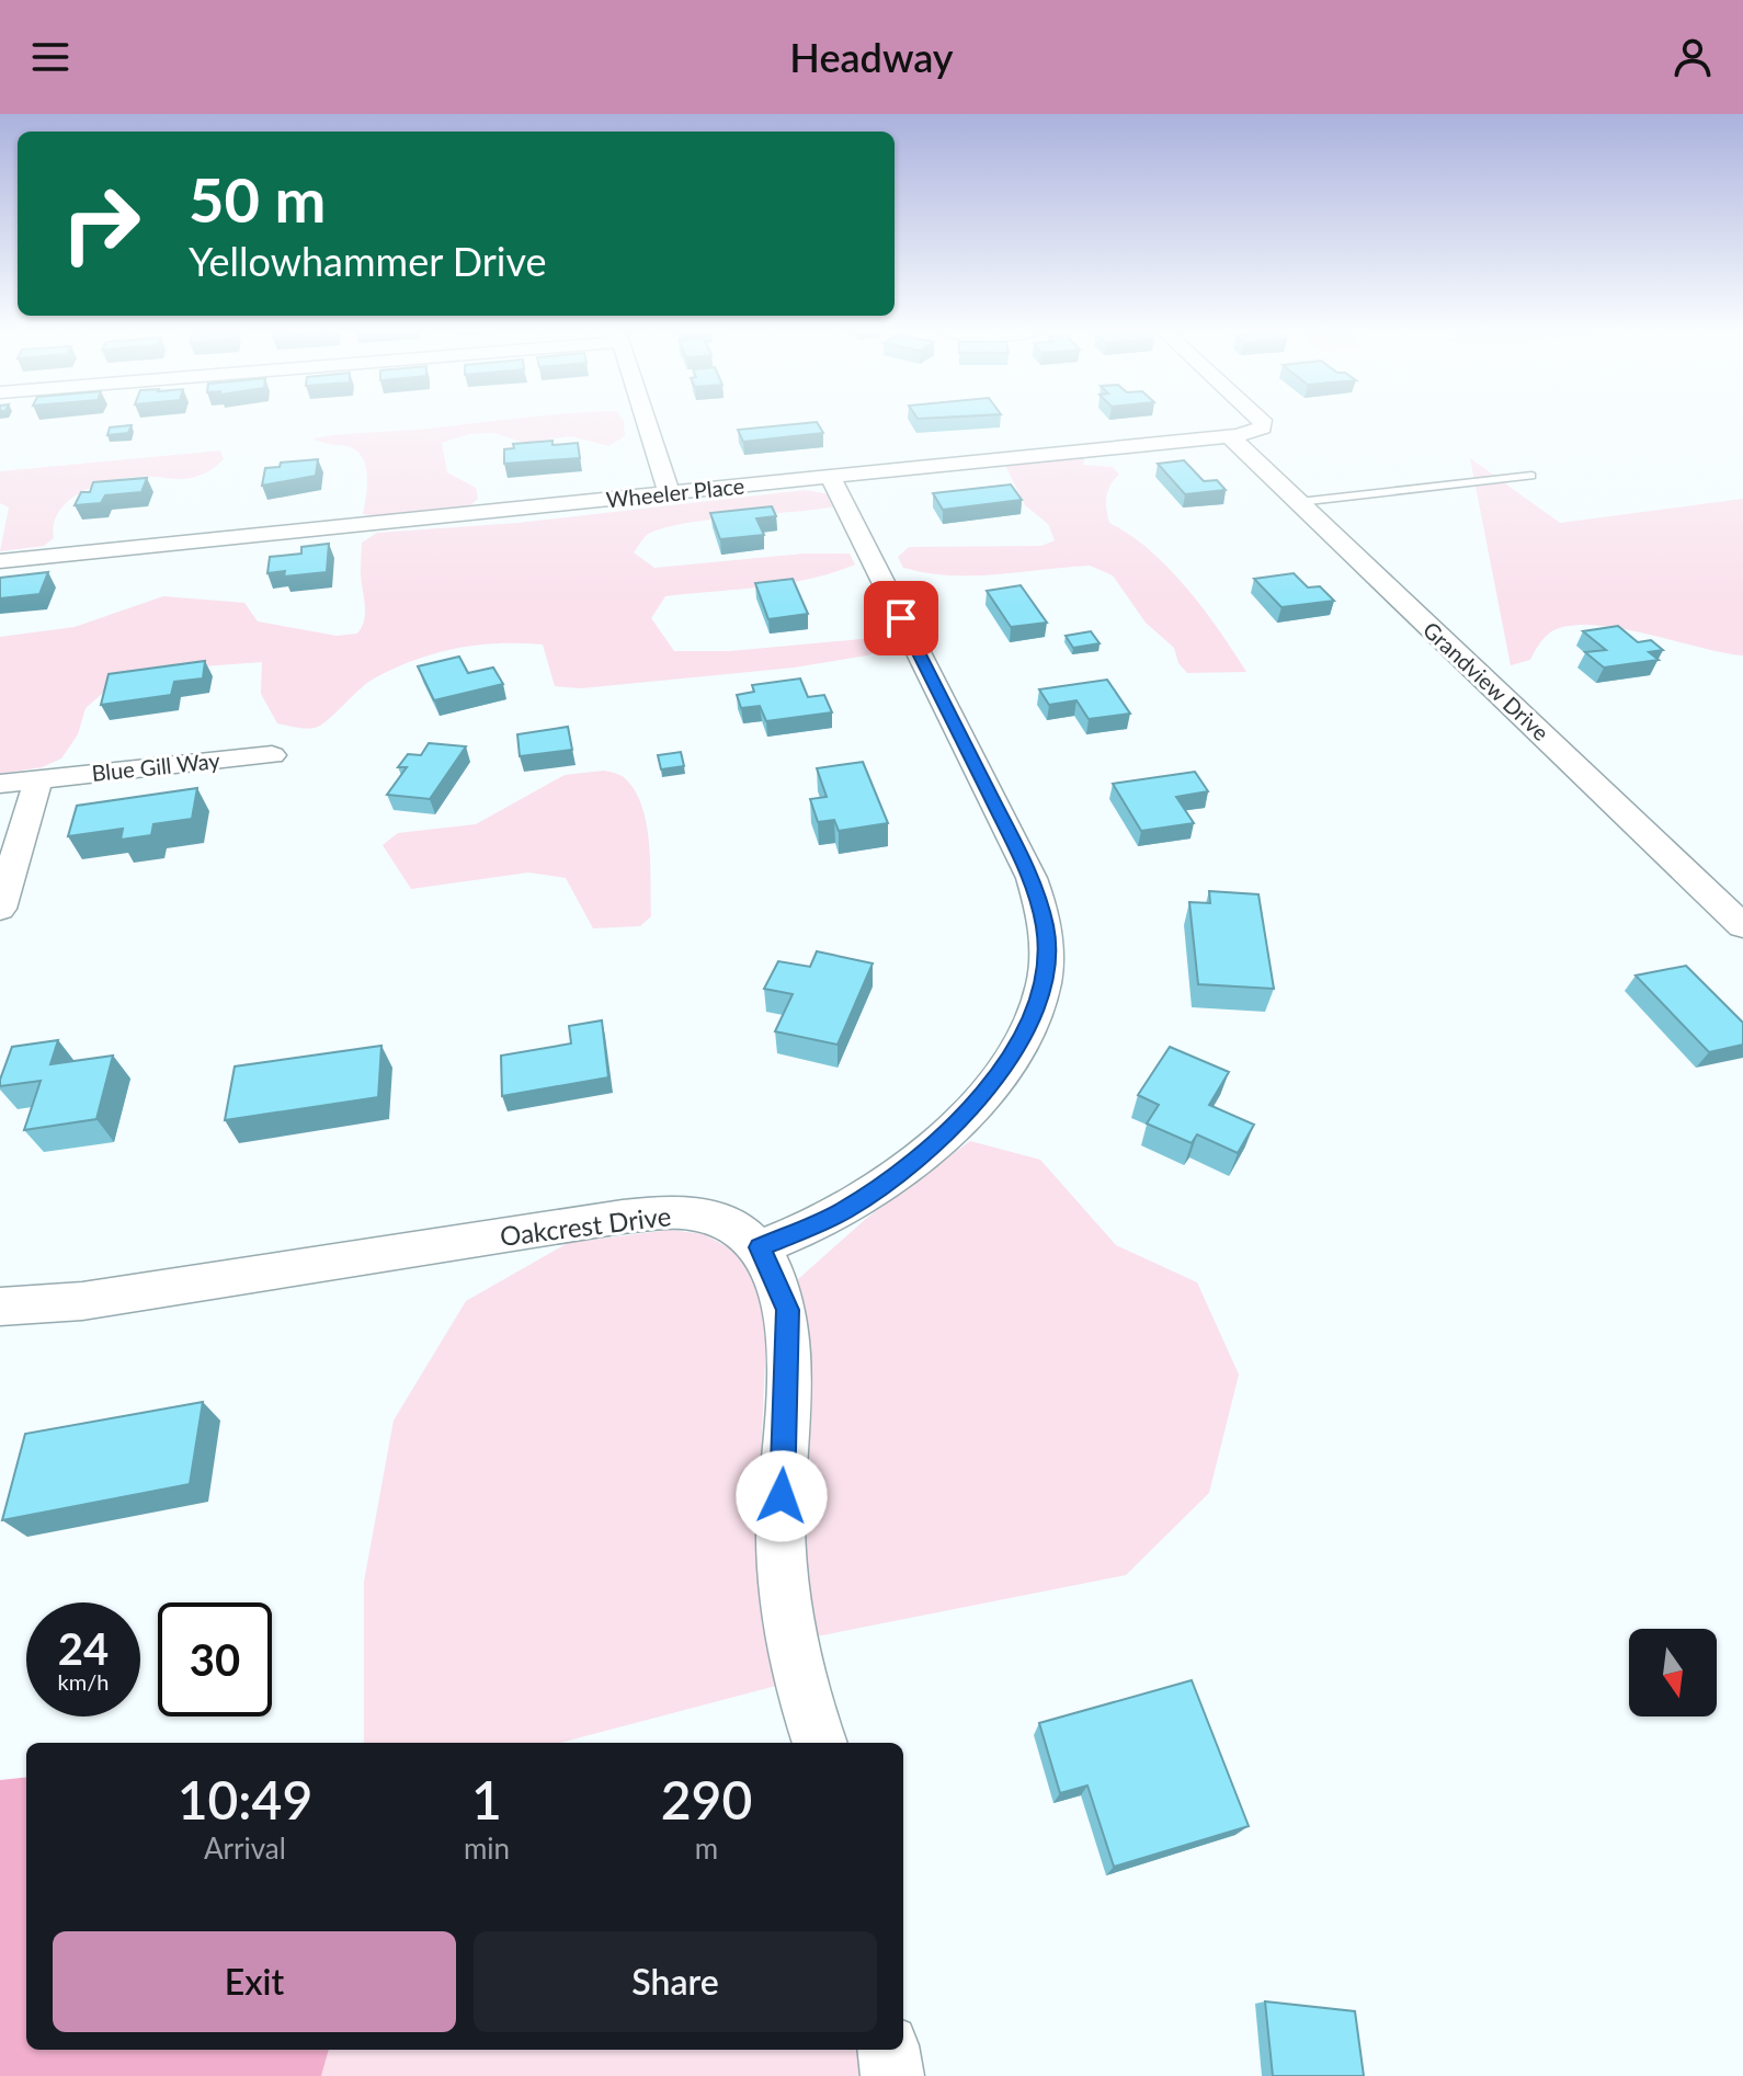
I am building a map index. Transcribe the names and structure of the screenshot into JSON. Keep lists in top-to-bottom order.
{
  "streets": {
    "street": [
      "Wheeler Place",
      "Grandview Drive",
      "Blue Gill Way",
      "Oakcrest Drive"
    ]
  },
  "crossings": [
    ["Wheeler Place", "Grandview Drive"]
  ],
  "north": "bottom",
  "page": {
    "header": "Headway",
    "turn": ["50 m", "Yellowhammer Drive"],
    "speed": "24 km/h",
    "limit": "30",
    "eta": [
      "10:49",
      "Arrival",
      "1",
      "min",
      "290",
      "m"
    ],
    "buttons": ["Exit", "Share"]
  }
}
